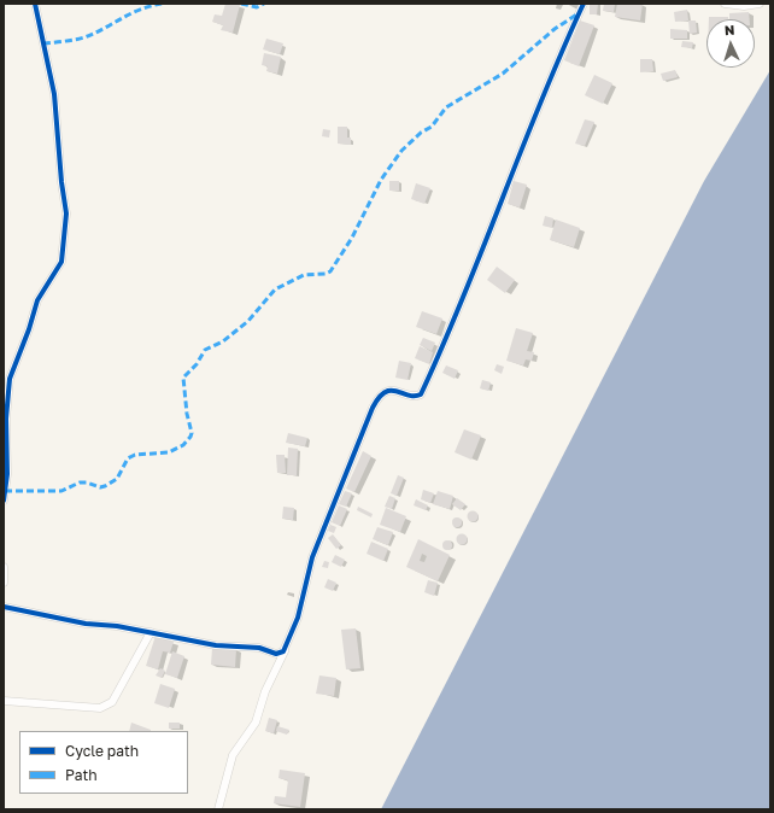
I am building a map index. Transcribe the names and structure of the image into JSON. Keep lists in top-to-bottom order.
{
  "legend": ["Cycle path", "Path"],
  "north": "top"
}
